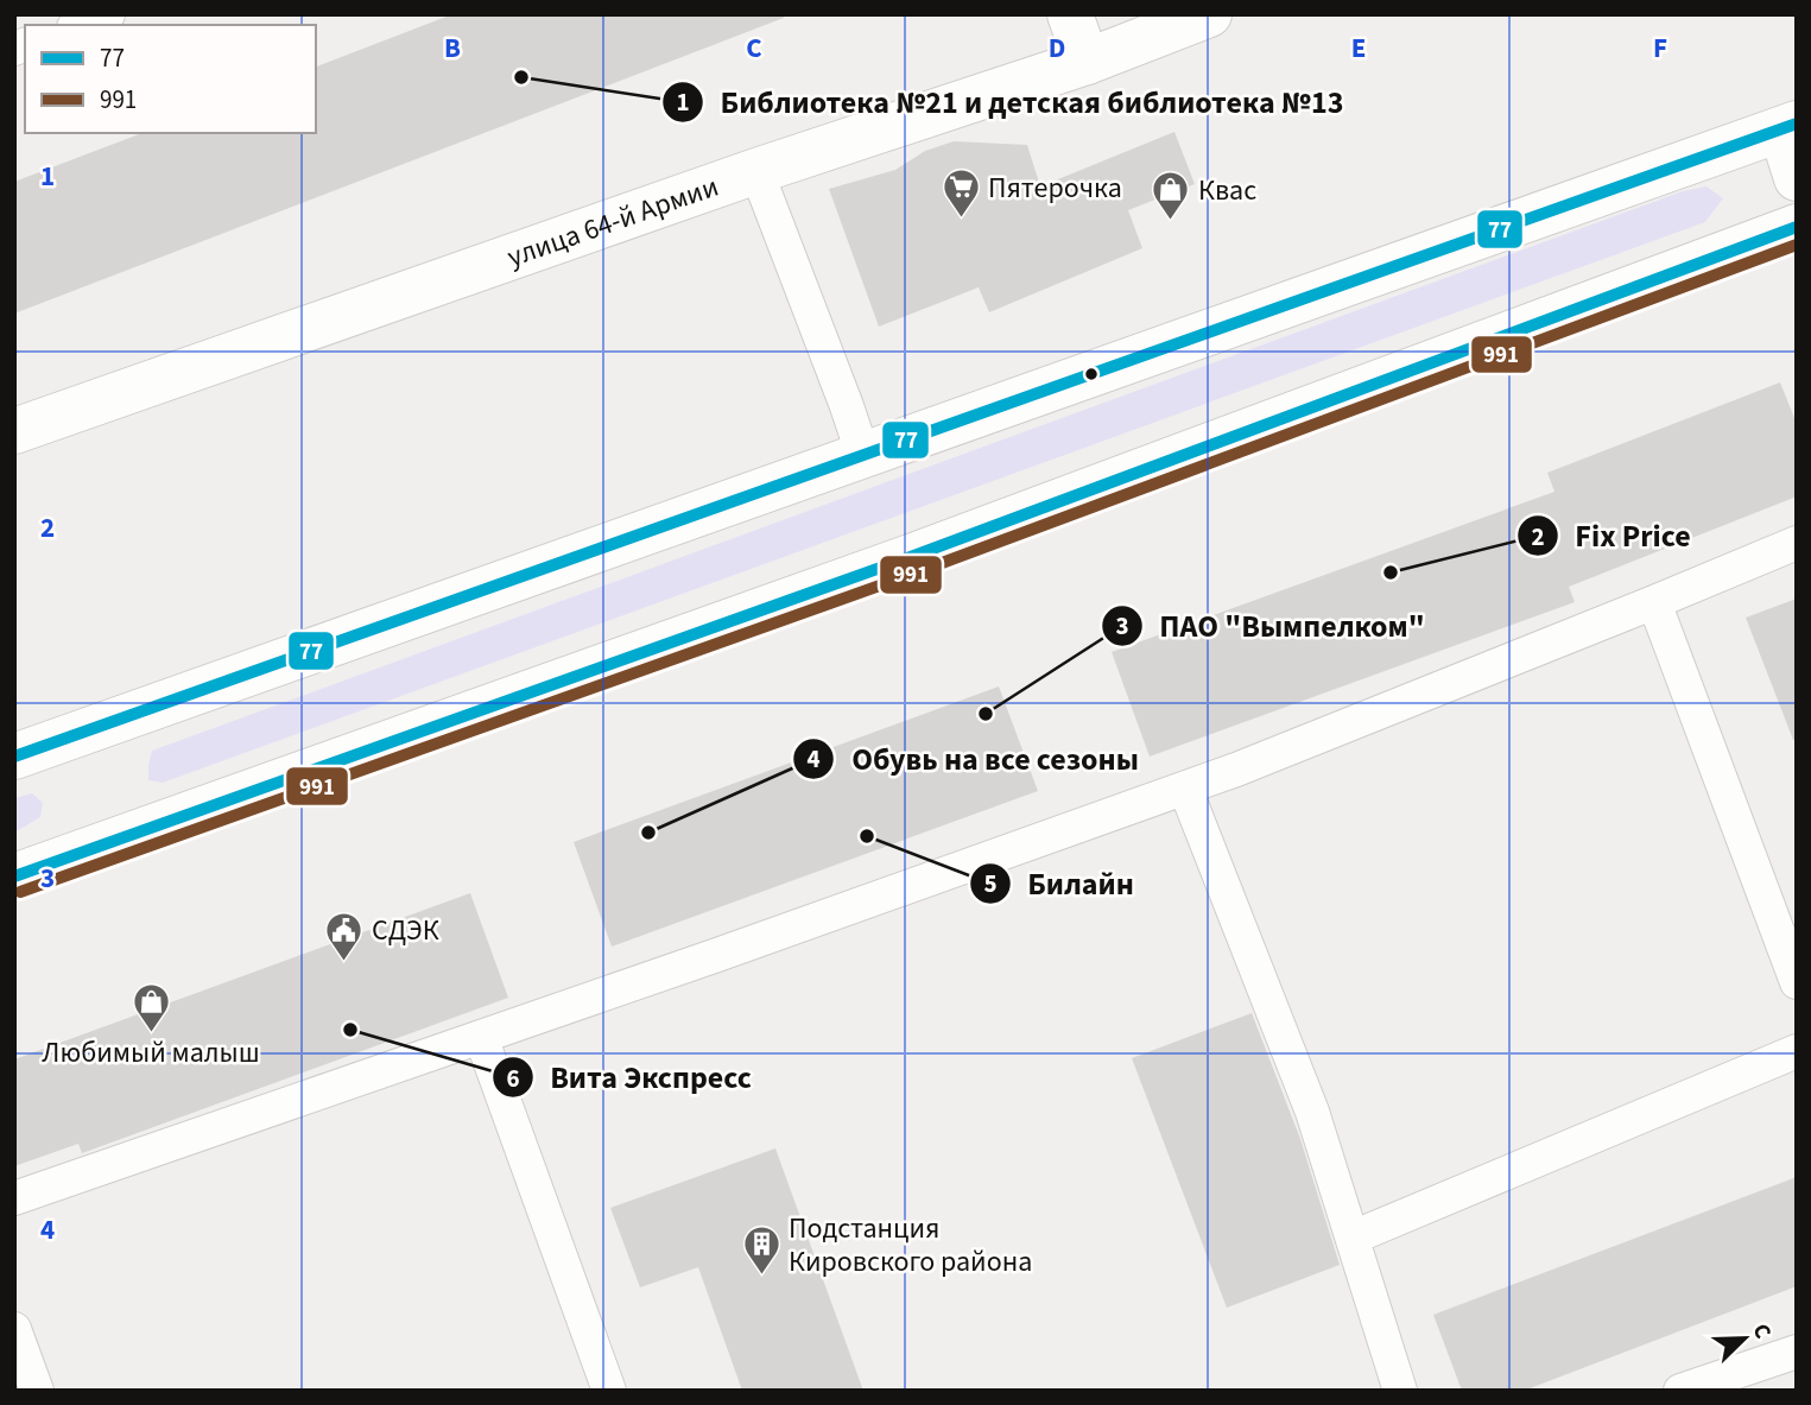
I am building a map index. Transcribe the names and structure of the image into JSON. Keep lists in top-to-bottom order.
{
  "streets": {
    "main road": ["улица 64-й Армии"]
  },
  "places": {
    "other": [
      "Библиотека №21 и детская библиотека №13",
      "Fix Price",
      "ПАО \"Вымпелком\"",
      "Обувь на все сезоны",
      "Билайн",
      "Вита Экспресс"
    ],
    "supermarket": ["Пятерочка"],
    "shop": ["Квас", "Любимый малыш"],
    "public building": ["СДЭК"],
    "building": ["Подстанция Кировского района"]
  },
  "lines": ["transit line 77", "transit line 991"],
  "legend": ["77", "991"],
  "north": "top right",
  "grid": {
    "columns": [
      "B",
      "C",
      "D",
      "E",
      "F"
    ],
    "rows": [
      "1",
      "2",
      "3",
      "4"
    ]
  }
}
